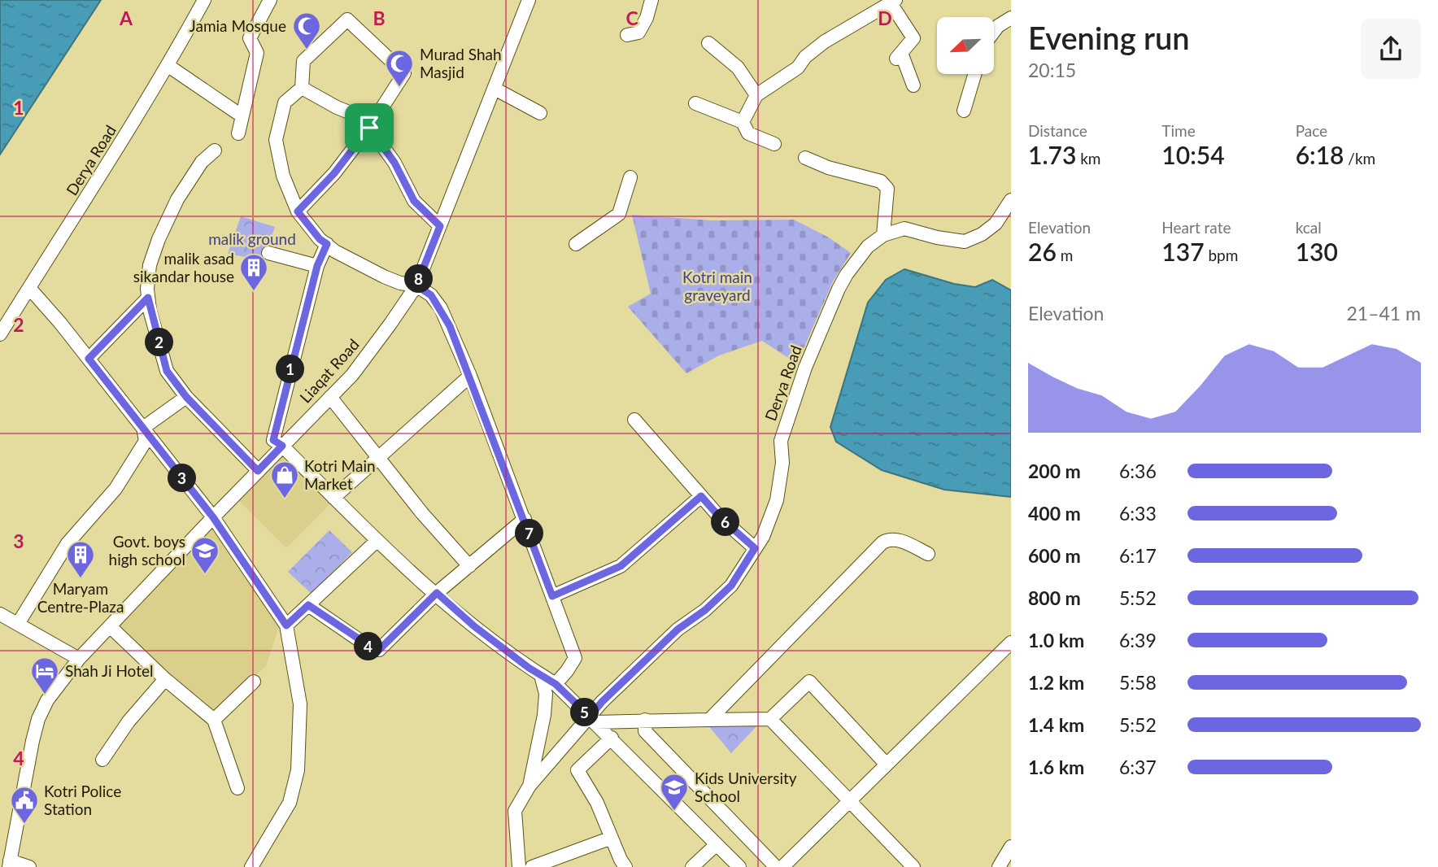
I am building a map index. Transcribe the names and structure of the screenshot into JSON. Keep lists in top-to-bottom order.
{
  "streets": {
    "street": ["Derya Road", "Liaqat Road"]
  },
  "parks": ["malik ground", "Kotri main graveyard"],
  "places": {
    "mosque": ["Jamia Mosque", "Murad Shah Masjid"],
    "building": ["malik asad sikandar house", "Maryam Centre-Plaza"],
    "shop": ["Kotri Main Market"],
    "school or university": ["Govt. boys high school", "Kids University School"],
    "hotel": ["Shah Ji Hotel"],
    "public building": ["Kotri Police Station"]
  },
  "north": "bottom left",
  "page": {
    "heading": ["Evening run", "20:15"],
    "stats": [
      ["Distance", "1.73 km"],
      ["Time", "10:54"],
      ["Pace", "6:18 /km"],
      ["Elevation", "26 m"],
      ["Heart rate", "137 bpm"],
      ["kcal", "130"]
    ],
    "pins": [
      "8",
      "2",
      "1",
      "3",
      "6",
      "7",
      "4",
      "5"
    ],
    "chart": ["Elevation", "21–41 m"],
    "list": [
      {
        "name": "200 m",
        "note": "6:36"
      },
      {
        "name": "400 m",
        "note": "6:33"
      },
      {
        "name": "600 m",
        "note": "6:17"
      },
      {
        "name": "800 m",
        "note": "5:52"
      },
      {
        "name": "1.0 km",
        "note": "6:39"
      },
      {
        "name": "1.2 km",
        "note": "5:58"
      },
      {
        "name": "1.4 km",
        "note": "5:52"
      },
      {
        "name": "1.6 km",
        "note": "6:37"
      }
    ]
  },
  "grid": {
    "columns": [
      "A",
      "B",
      "C",
      "D"
    ],
    "rows": [
      "1",
      "2",
      "3",
      "4"
    ]
  }
}
